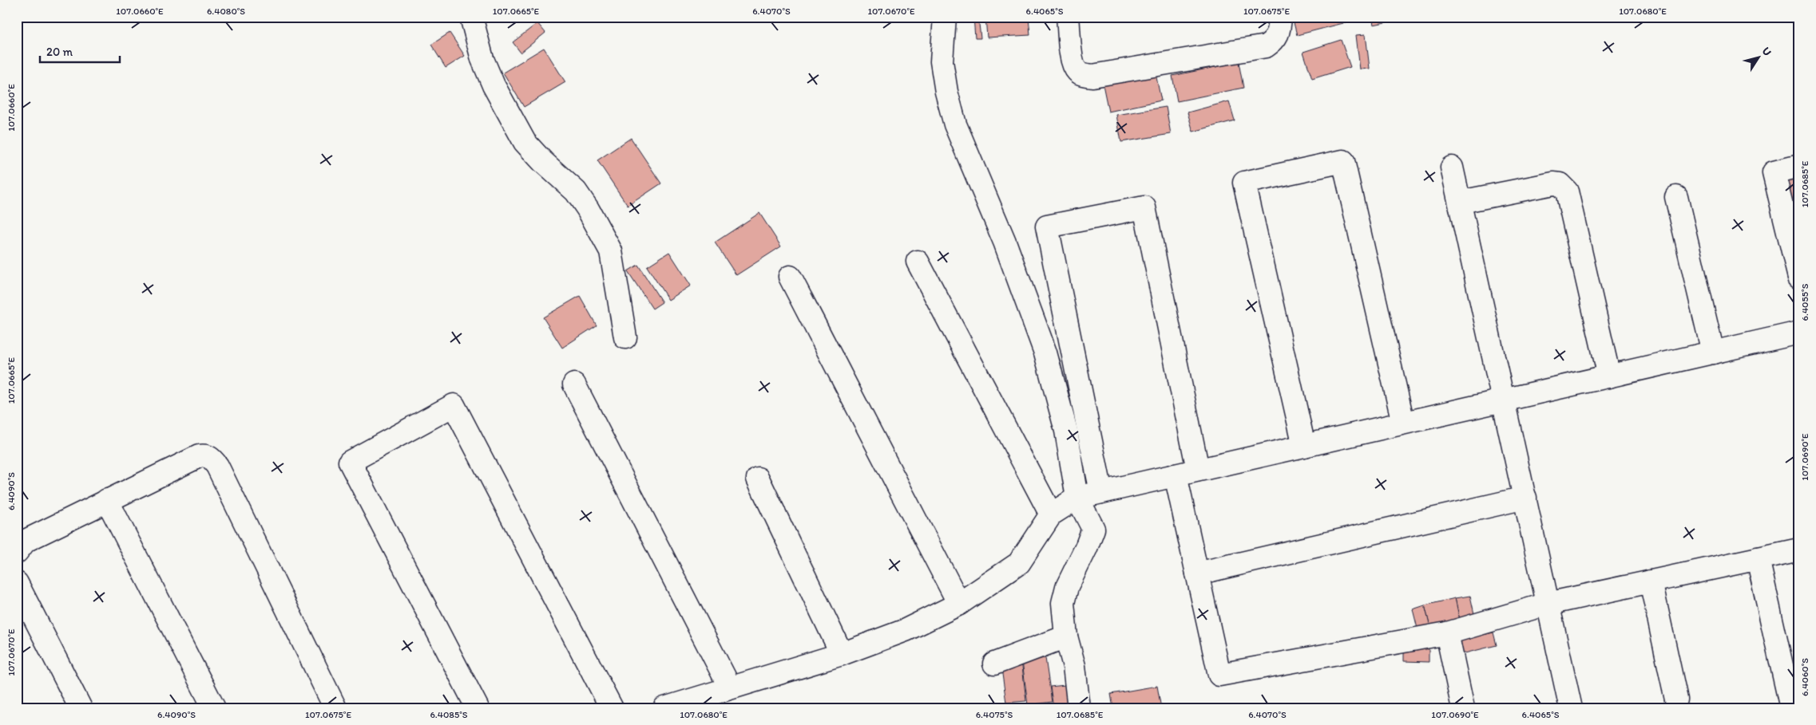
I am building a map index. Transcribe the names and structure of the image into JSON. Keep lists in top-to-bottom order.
{
  "scale_bar": "20 m",
  "north": "top right",
  "coordinates": [
    "107.0660°E",
    "6.4080°S",
    "107.0665°E",
    "6.4070°S",
    "107.0670°E",
    "6.4065°S",
    "107.0675°E",
    "107.0680°E",
    "107.0685°E",
    "6.4055°S",
    "107.0690°E",
    "6.4090°S",
    "6.4060°S",
    "6.4085°S",
    "6.4075°S"
  ]
}
